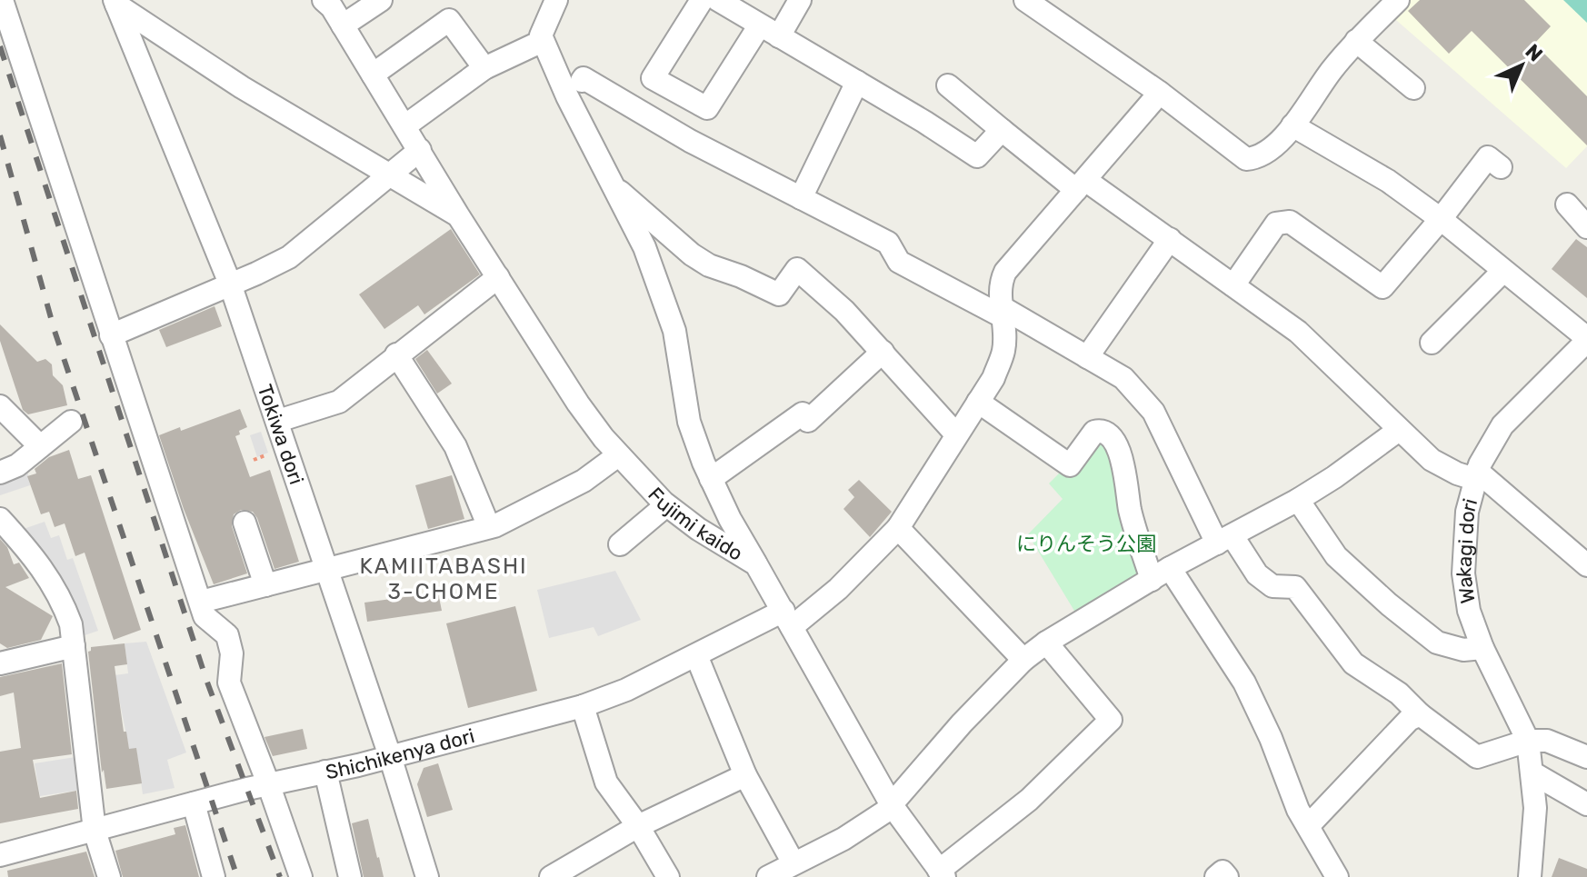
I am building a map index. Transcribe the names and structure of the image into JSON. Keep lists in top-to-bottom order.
{
  "streets": {
    "street": [
      "Tokiwa dori",
      "Fujimi kaido",
      "Wakagi dori",
      "Shichikenya dori"
    ]
  },
  "crossings": [
    ["Tokiwa dori", "Shichikenya dori"],
    ["Fujimi kaido", "Shichikenya dori"]
  ],
  "districts": ["KAMIITABASHI 3-CHOME"],
  "parks": ["にりんそう公園"],
  "north": "top right"
}
